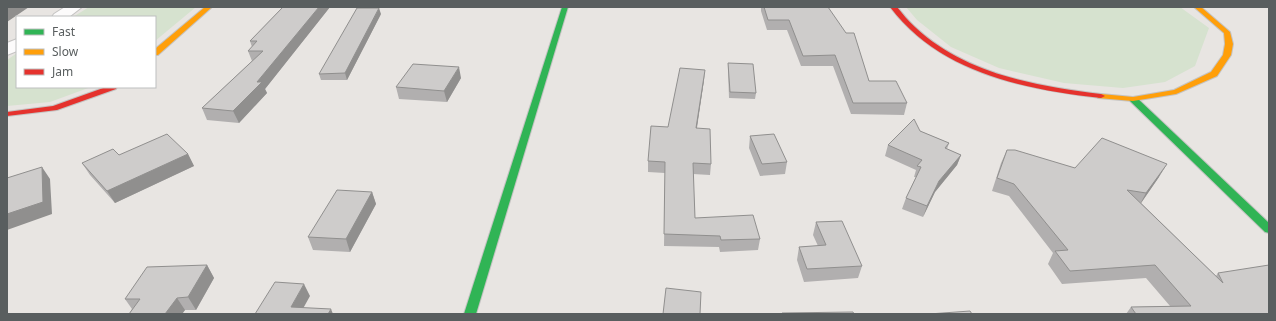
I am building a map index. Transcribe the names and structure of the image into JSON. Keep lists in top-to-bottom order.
{
  "legend": ["Fast", "Slow", "Jam"]
}
